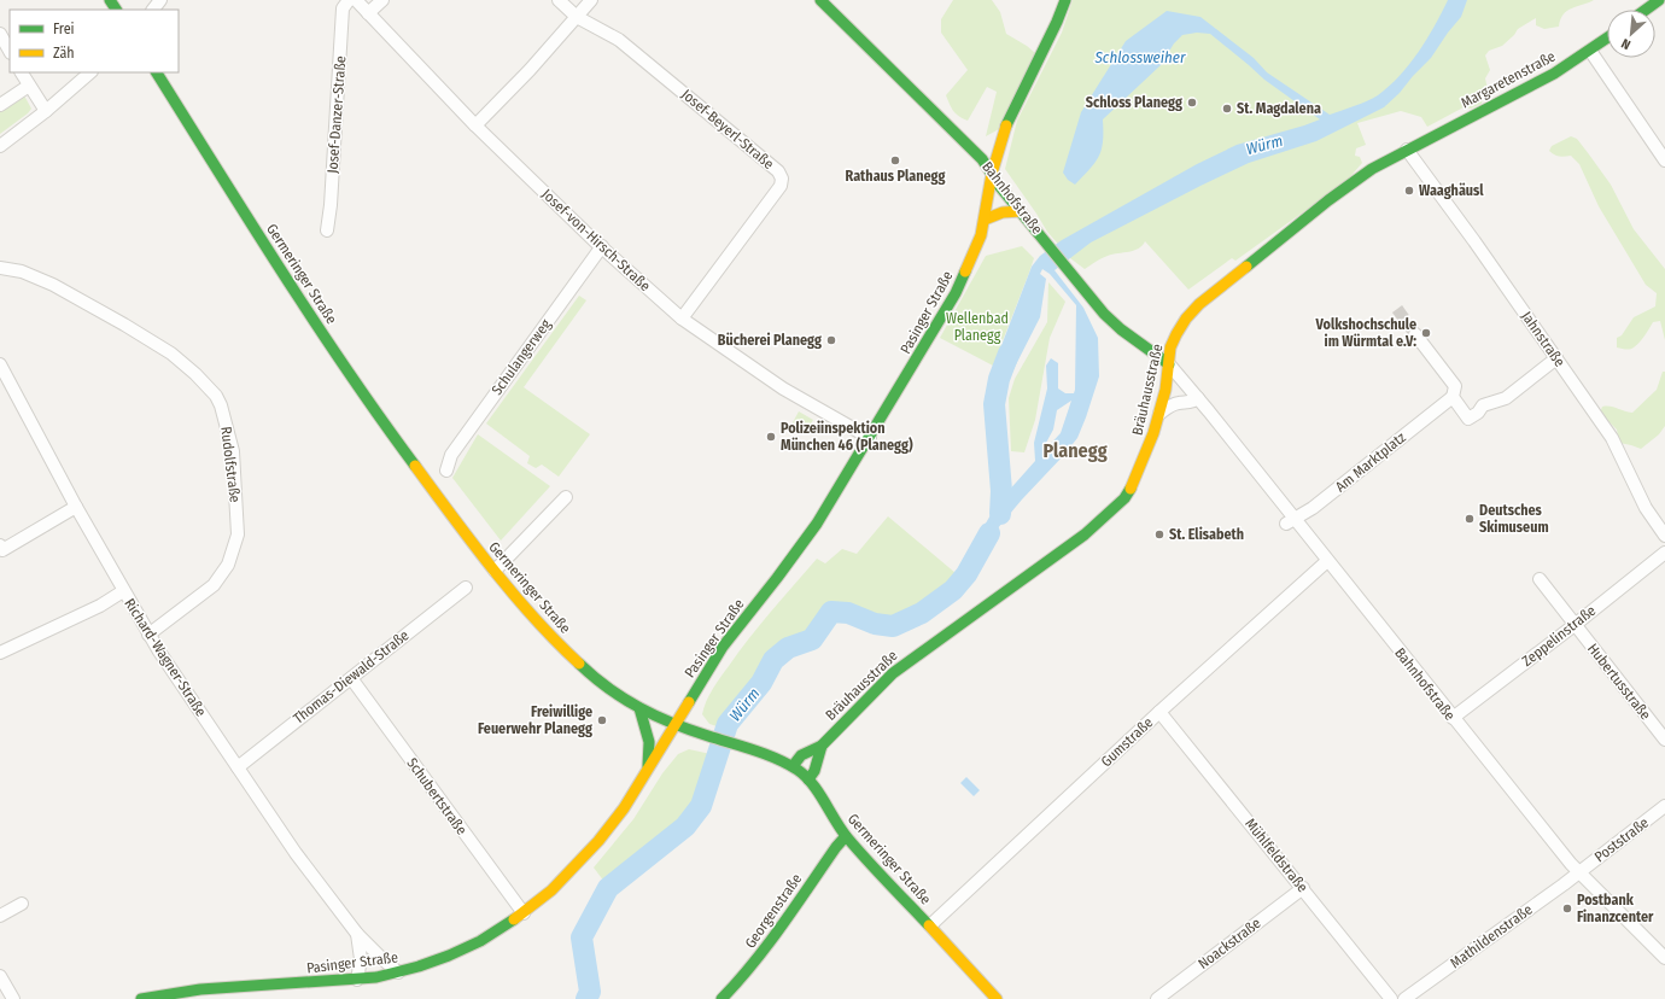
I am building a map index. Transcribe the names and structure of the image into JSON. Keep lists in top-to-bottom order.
{
  "streets": {
    "main road": [
      "Margaretenstraße",
      "Bahnhofstraße",
      "Germeringer Straße",
      "Pasinger Straße",
      "Bräuhausstraße",
      "Georgenstraße"
    ],
    "street": [
      "Josef-Danzer-Straße",
      "Josef-Beyerl-Straße",
      "Josef-von-Hirsch-Straße",
      "Jahnstraße",
      "Schulangerweg",
      "Am Marktplatz",
      "Rudolfstraße",
      "Zeppelinstraße",
      "Richard-Wagner-Straße",
      "Thomas-Diewald-Straße",
      "Hubertusstraße",
      "Gumstraße",
      "Schubertstraße",
      "Poststraße",
      "Mühlfeldstraße",
      "Mathildenstraße",
      "Noackstraße"
    ]
  },
  "crossings": [
    ["Margaretenstraße", "Jahnstraße"],
    ["Margaretenstraße", "Bräuhausstraße"],
    ["Josef-Beyerl-Straße", "Josef-von-Hirsch-Straße"],
    ["Bahnhofstraße", "Pasinger Straße"],
    ["Bahnhofstraße", "Bräuhausstraße"],
    ["Bahnhofstraße", "Am Marktplatz"],
    ["Bahnhofstraße", "Zeppelinstraße"],
    ["Bahnhofstraße", "Gumstraße"],
    ["Bahnhofstraße", "Poststraße"],
    ["Bahnhofstraße", "Mathildenstraße"],
    ["Josef-von-Hirsch-Straße", "Pasinger Straße"],
    ["Josef-von-Hirsch-Straße", "Schulangerweg"],
    ["Germeringer Straße", "Pasinger Straße"],
    ["Germeringer Straße", "Bräuhausstraße"],
    ["Germeringer Straße", "Gumstraße"],
    ["Germeringer Straße", "Georgenstraße"],
    ["Pasinger Straße", "Richard-Wagner-Straße"],
    ["Pasinger Straße", "Schubertstraße"],
    ["Jahnstraße", "Bräuhausstraße"],
    ["Rudolfstraße", "Richard-Wagner-Straße"],
    ["Zeppelinstraße", "Hubertusstraße"],
    ["Richard-Wagner-Straße", "Thomas-Diewald-Straße"],
    ["Thomas-Diewald-Straße", "Schubertstraße"],
    ["Gumstraße", "Mühlfeldstraße"],
    ["Poststraße", "Mathildenstraße"],
    ["Mühlfeldstraße", "Noackstraße"]
  ],
  "districts": ["Planegg"],
  "water": ["Schlossweiher", "Würm"],
  "parks": ["Wellenbad Planegg"],
  "places": [
    "Schloss Planegg",
    "St. Magdalena",
    "Rathaus Planegg",
    "Waaghäusl",
    "Volkshochschule im Würmtal e.V:",
    "Bücherei Planegg",
    "Polizeiinspektion München 46 (Planegg)",
    "Deutsches Skimuseum",
    "St. Elisabeth",
    "Freiwillige Feuerwehr Planegg",
    "Postbank Finanzcenter"
  ],
  "legend": ["Frei", "Zäh"],
  "north": "bottom left"
}
